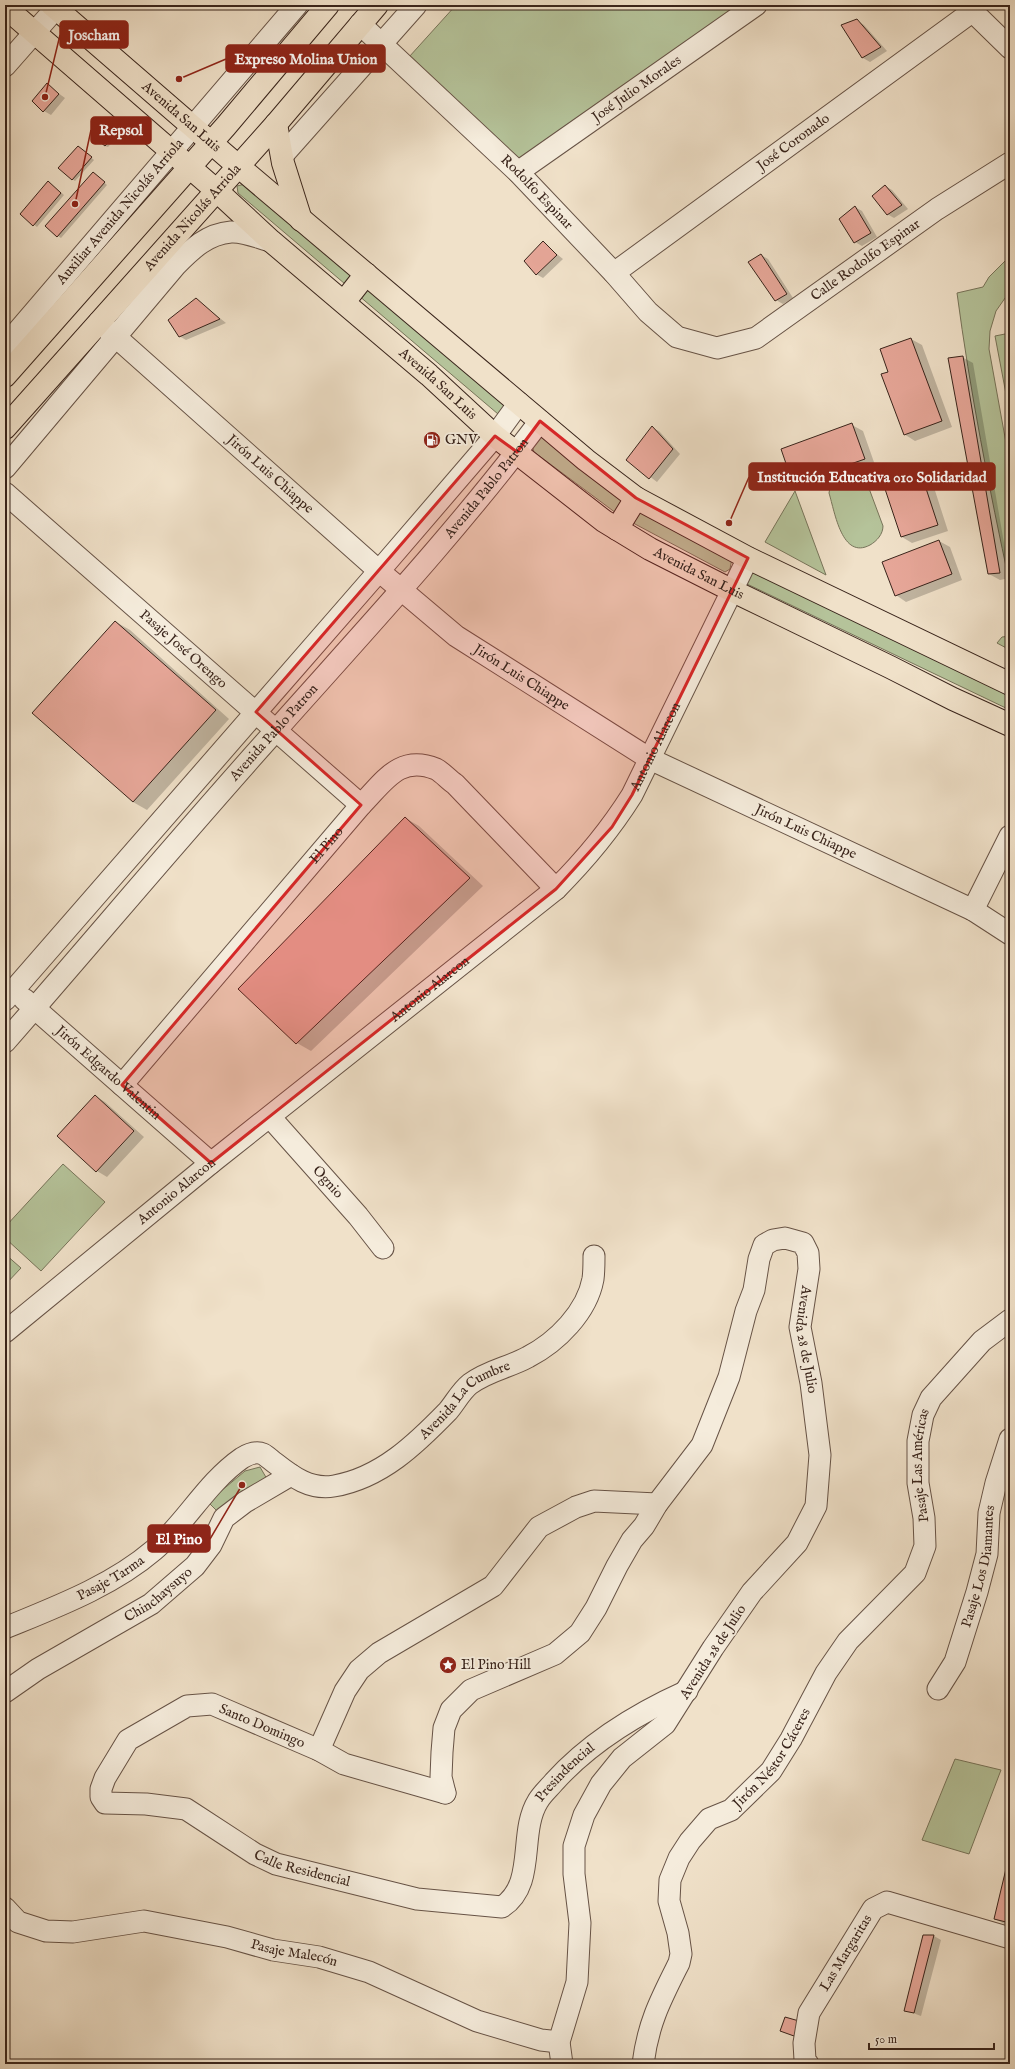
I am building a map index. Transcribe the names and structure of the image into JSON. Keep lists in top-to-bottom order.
{
  "streets": {
    "main road": ["Avenida San Luis", "Avenida Nicolás Arriola"],
    "street": [
      "José Julio Morales",
      "José Coronado",
      "Rodolfo Espinar",
      "Auxiliar Avenida Nicolás Arriola",
      "Calle Rodolfo Espinar",
      "Jirón Luis Chiappe",
      "Avenida Pablo Patron",
      "Pasaje José Orengo",
      "Antonio Alarcon",
      "El Pino",
      "Jirón Edgardo Valentin",
      "Ognio",
      "Avenida 28 de Julio",
      "Avenida La Cumbre",
      "Pasaje Las Américas",
      "Pasaje Los Diamantes",
      "Pasaje Tarma",
      "Chinchaysuyo",
      "Santo Domingo",
      "Jirón Néstor Cáceres",
      "Presindencial",
      "Calle Residencial",
      "Pasaje Malecón",
      "Las Margaritas"
    ]
  },
  "crossings": [
    ["José Julio Morales", "Rodolfo Espinar"],
    ["Avenida San Luis", "Auxiliar Avenida Nicolás Arriola"],
    ["Avenida San Luis", "Avenida Nicolás Arriola"],
    ["Avenida San Luis", "Avenida Pablo Patron"],
    ["Avenida San Luis", "Antonio Alarcon"],
    ["José Coronado", "Rodolfo Espinar"],
    ["Rodolfo Espinar", "Avenida Nicolás Arriola"],
    ["Rodolfo Espinar", "Calle Rodolfo Espinar"],
    ["Avenida Nicolás Arriola", "Jirón Luis Chiappe"],
    ["Jirón Luis Chiappe", "Avenida Pablo Patron"],
    ["Jirón Luis Chiappe", "Antonio Alarcon"],
    ["Avenida Pablo Patron", "Pasaje José Orengo"],
    ["Avenida Pablo Patron", "Jirón Edgardo Valentin"],
    ["Pasaje José Orengo", "El Pino"],
    ["Antonio Alarcon", "El Pino"],
    ["Antonio Alarcon", "Jirón Edgardo Valentin"],
    ["Antonio Alarcon", "Ognio"],
    ["El Pino", "Jirón Edgardo Valentin"],
    ["Avenida 28 de Julio", "Santo Domingo"],
    ["Avenida 28 de Julio", "Presindencial"],
    ["Avenida 28 de Julio", "Pasaje Malecón"],
    ["Avenida La Cumbre", "Pasaje Tarma"],
    ["Avenida La Cumbre", "Chinchaysuyo"],
    ["Pasaje Las Américas", "Jirón Néstor Cáceres"],
    ["Pasaje Tarma", "Chinchaysuyo"],
    ["Santo Domingo", "Calle Residencial"],
    ["Presindencial", "Calle Residencial"]
  ],
  "places": {
    "other": [
      "Expreso Molina Union",
      "Joscham",
      "Repsol",
      "Institución Educativa 010 Solidaridad",
      "El Pino"
    ],
    "fuel station": ["GNV"],
    "place": ["El Pino Hill"]
  },
  "scale_bar": "50 m"
}
